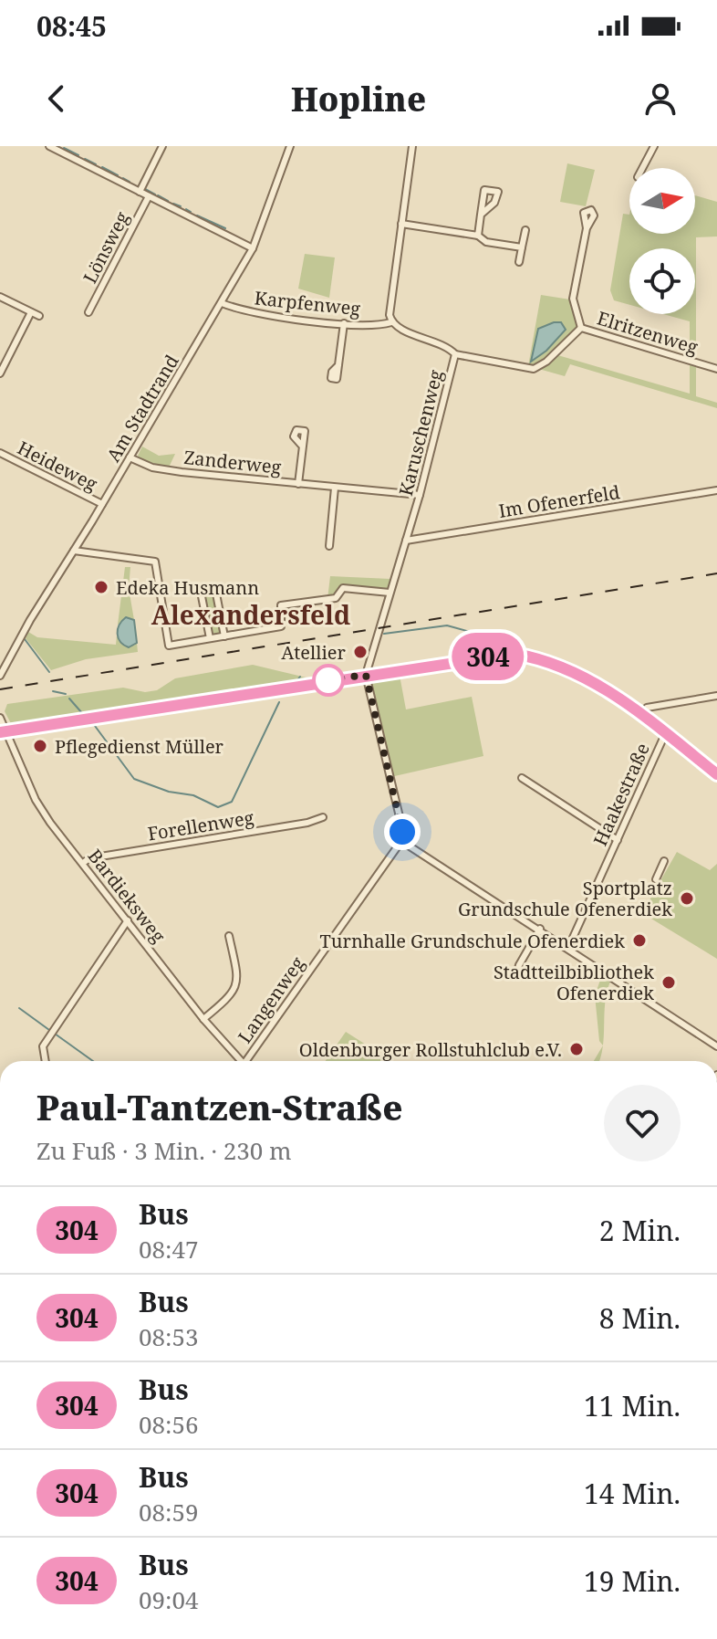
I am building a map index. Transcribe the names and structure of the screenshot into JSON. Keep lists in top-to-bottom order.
{
  "streets": {
    "street": [
      "Lönsweg",
      "Karpfenweg",
      "Elritzenweg",
      "Am Stadtrand",
      "Karuschenweg",
      "Zanderweg",
      "Heideweg",
      "Im Ofenerfeld",
      "Haakestraße",
      "Forellenweg",
      "Bardieksweg",
      "Langenweg"
    ]
  },
  "crossings": [
    ["Karpfenweg", "Am Stadtrand"],
    ["Karpfenweg", "Karuschenweg"],
    ["Elritzenweg", "Karuschenweg"],
    ["Am Stadtrand", "Zanderweg"],
    ["Am Stadtrand", "Heideweg"],
    ["Karuschenweg", "Zanderweg"],
    ["Karuschenweg", "Im Ofenerfeld"],
    ["Forellenweg", "Bardieksweg"]
  ],
  "districts": ["Alexandersfeld"],
  "places": [
    "Edeka Husmann",
    "Atellier",
    "Pflegedienst Müller",
    "Sportplatz Grundschule Ofenerdiek",
    "Turnhalle Grundschule Ofenerdiek",
    "Stadtteilbibliothek Ofenerdiek",
    "Oldenburger Rollstuhlclub e.V."
  ],
  "lines": ["bus line 304"],
  "north": "right",
  "page": {
    "status": "08:45",
    "header": "Hopline",
    "on_map": "304",
    "heading": ["Paul-Tantzen-Straße", "Zu Fuß · 3 Min. · 230 m"],
    "list": [
      {
        "mark": "304",
        "name": "Bus",
        "note": "08:47",
        "value": "2 Min."
      },
      {
        "mark": "304",
        "name": "Bus",
        "note": "08:53",
        "value": "8 Min."
      },
      {
        "mark": "304",
        "name": "Bus",
        "note": "08:56",
        "value": "11 Min."
      },
      {
        "mark": "304",
        "name": "Bus",
        "note": "08:59",
        "value": "14 Min."
      },
      {
        "mark": "304",
        "name": "Bus",
        "note": "09:04",
        "value": "19 Min."
      }
    ]
  }
}
